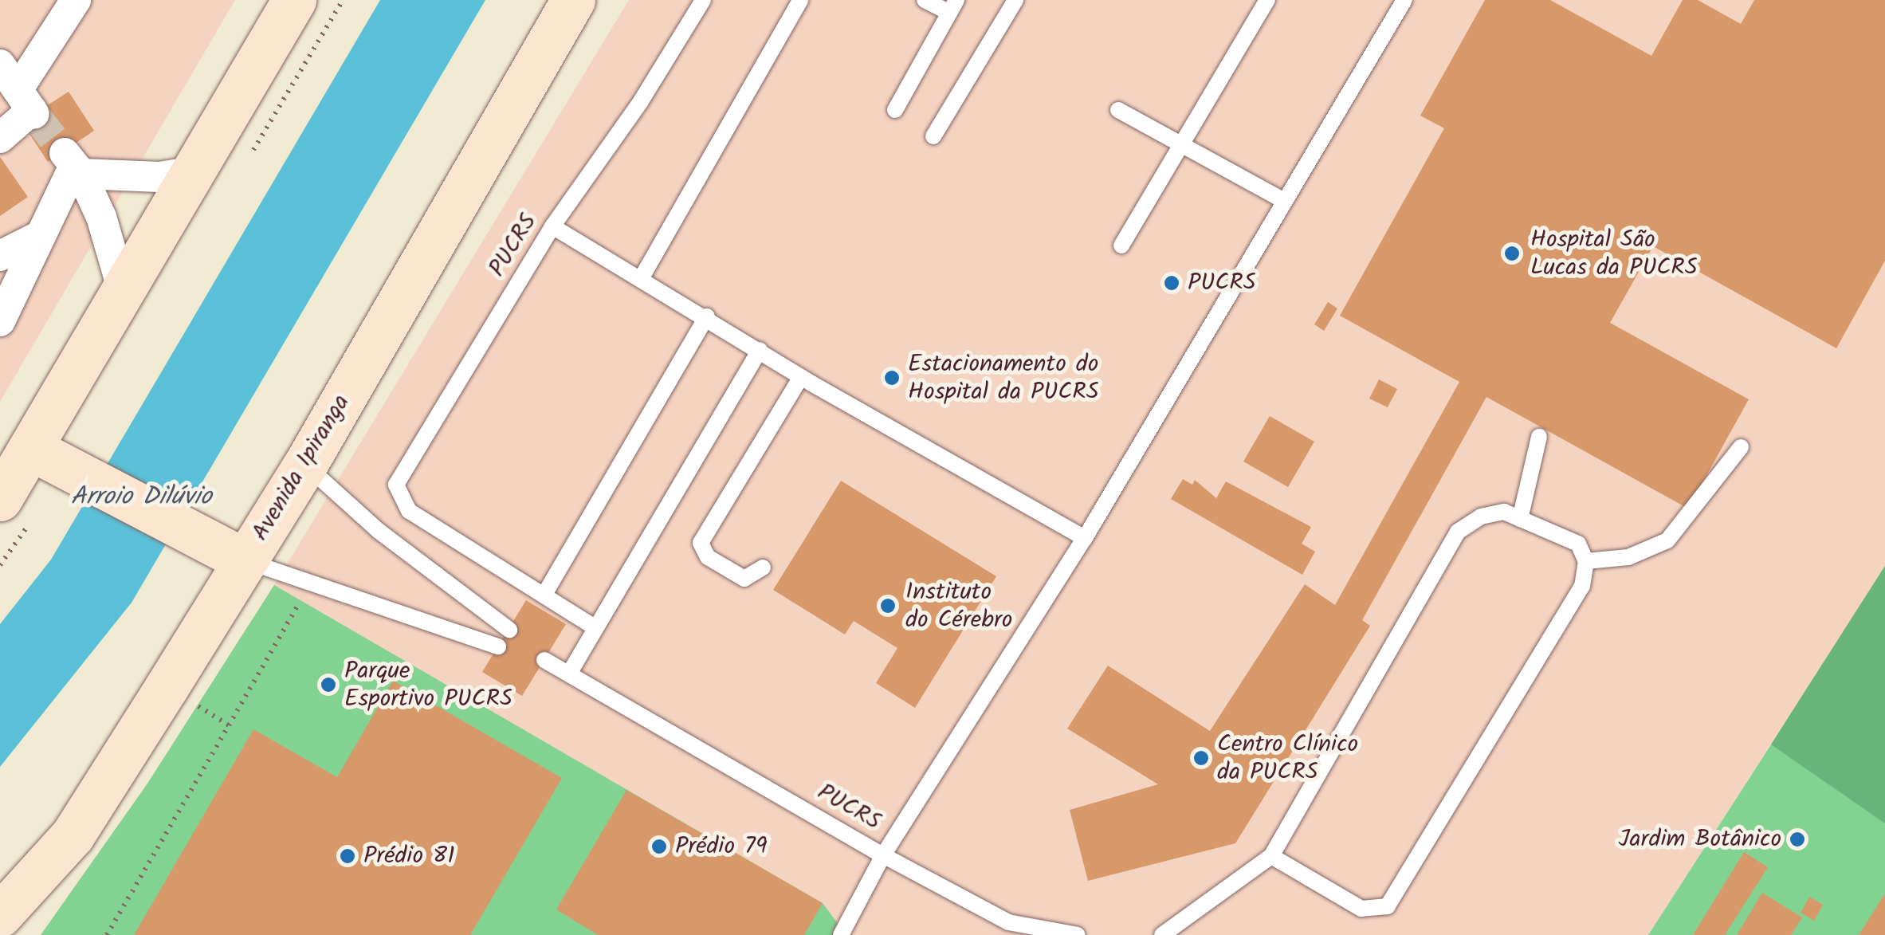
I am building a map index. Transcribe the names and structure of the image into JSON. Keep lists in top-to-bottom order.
{
  "streets": {
    "main road": ["Avenida Ipiranga"],
    "lane": ["PUCRS"]
  },
  "water": ["Arroio Dilúvio"],
  "places": [
    "Hospital São Lucas da PUCRS",
    "PUCRS",
    "Estacionamento do Hospital da PUCRS",
    "Instituto do Cérebro",
    "Parque Esportivo PUCRS",
    "Centro Clínico da PUCRS",
    "Jardim Botânico",
    "Prédio 79",
    "Prédio 81"
  ]
}
